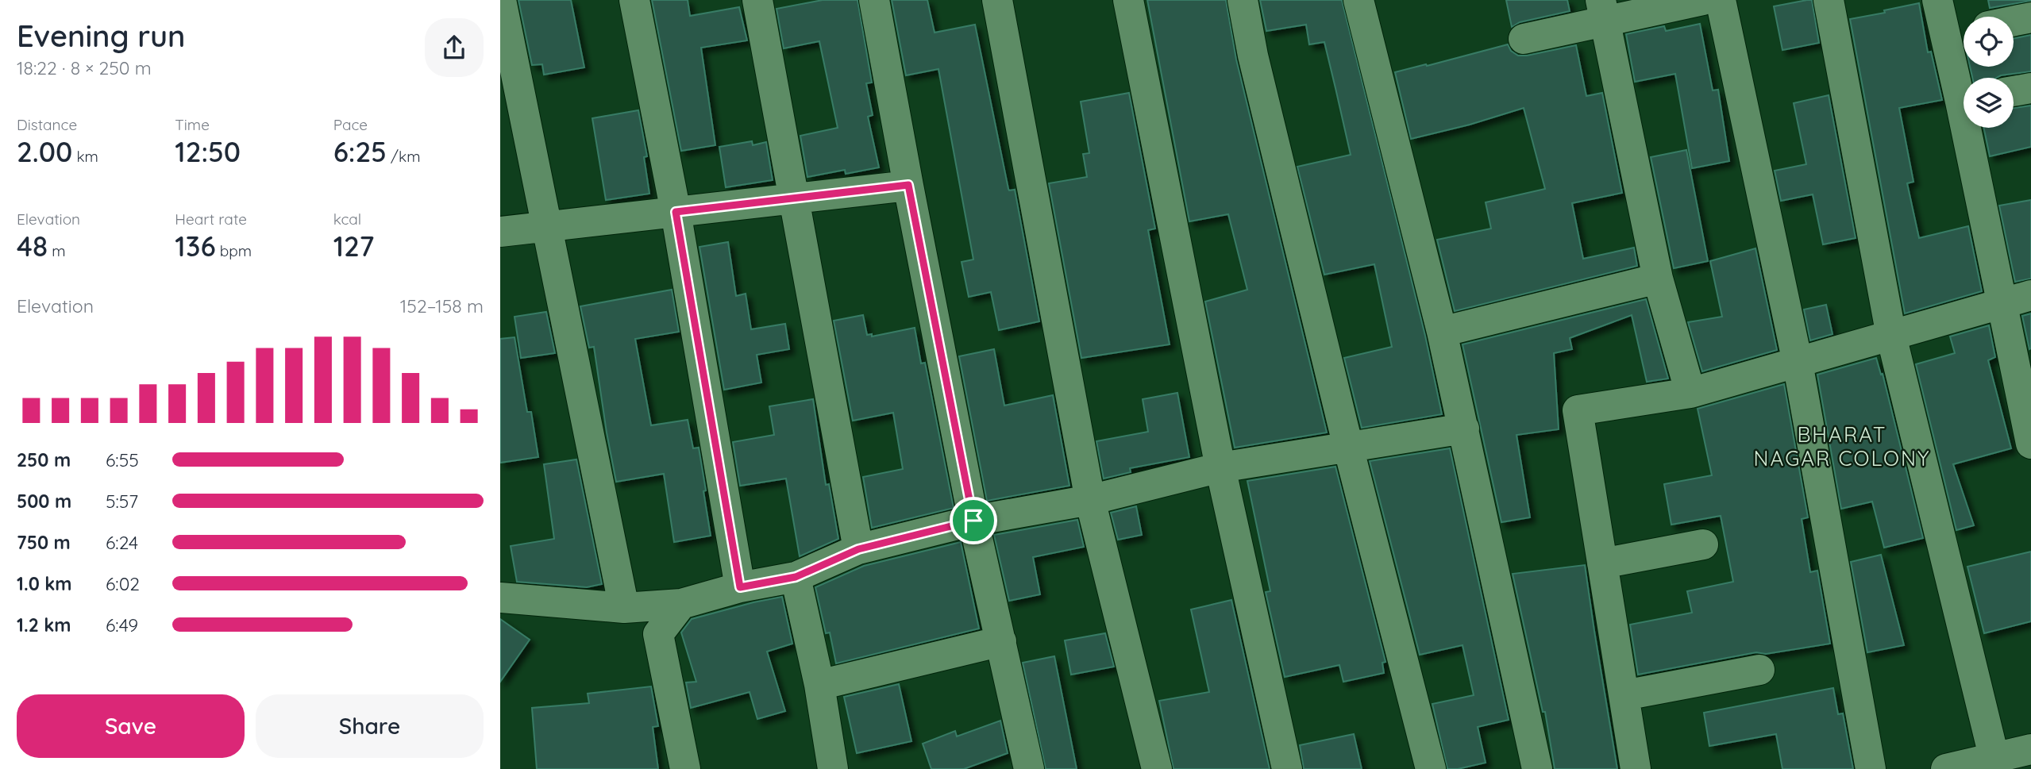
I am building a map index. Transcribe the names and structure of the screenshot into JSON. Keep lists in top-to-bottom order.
{
  "districts": ["BHARAT NAGAR COLONY"],
  "page": {
    "heading": ["Evening run", "18:22 · 8 × 250 m"],
    "stats": [
      ["Distance", "2.00 km"],
      ["Time", "12:50"],
      ["Pace", "6:25 /km"],
      ["Elevation", "48 m"],
      ["Heart rate", "136 bpm"],
      ["kcal", "127"]
    ],
    "chart": ["Elevation", "152–158 m"],
    "list": [
      {
        "name": "250 m",
        "note": "6:55"
      },
      {
        "name": "500 m",
        "note": "5:57"
      },
      {
        "name": "750 m",
        "note": "6:24"
      },
      {
        "name": "1.0 km",
        "note": "6:02"
      },
      {
        "name": "1.2 km",
        "note": "6:49"
      }
    ],
    "buttons": ["Save", "Share"]
  }
}
